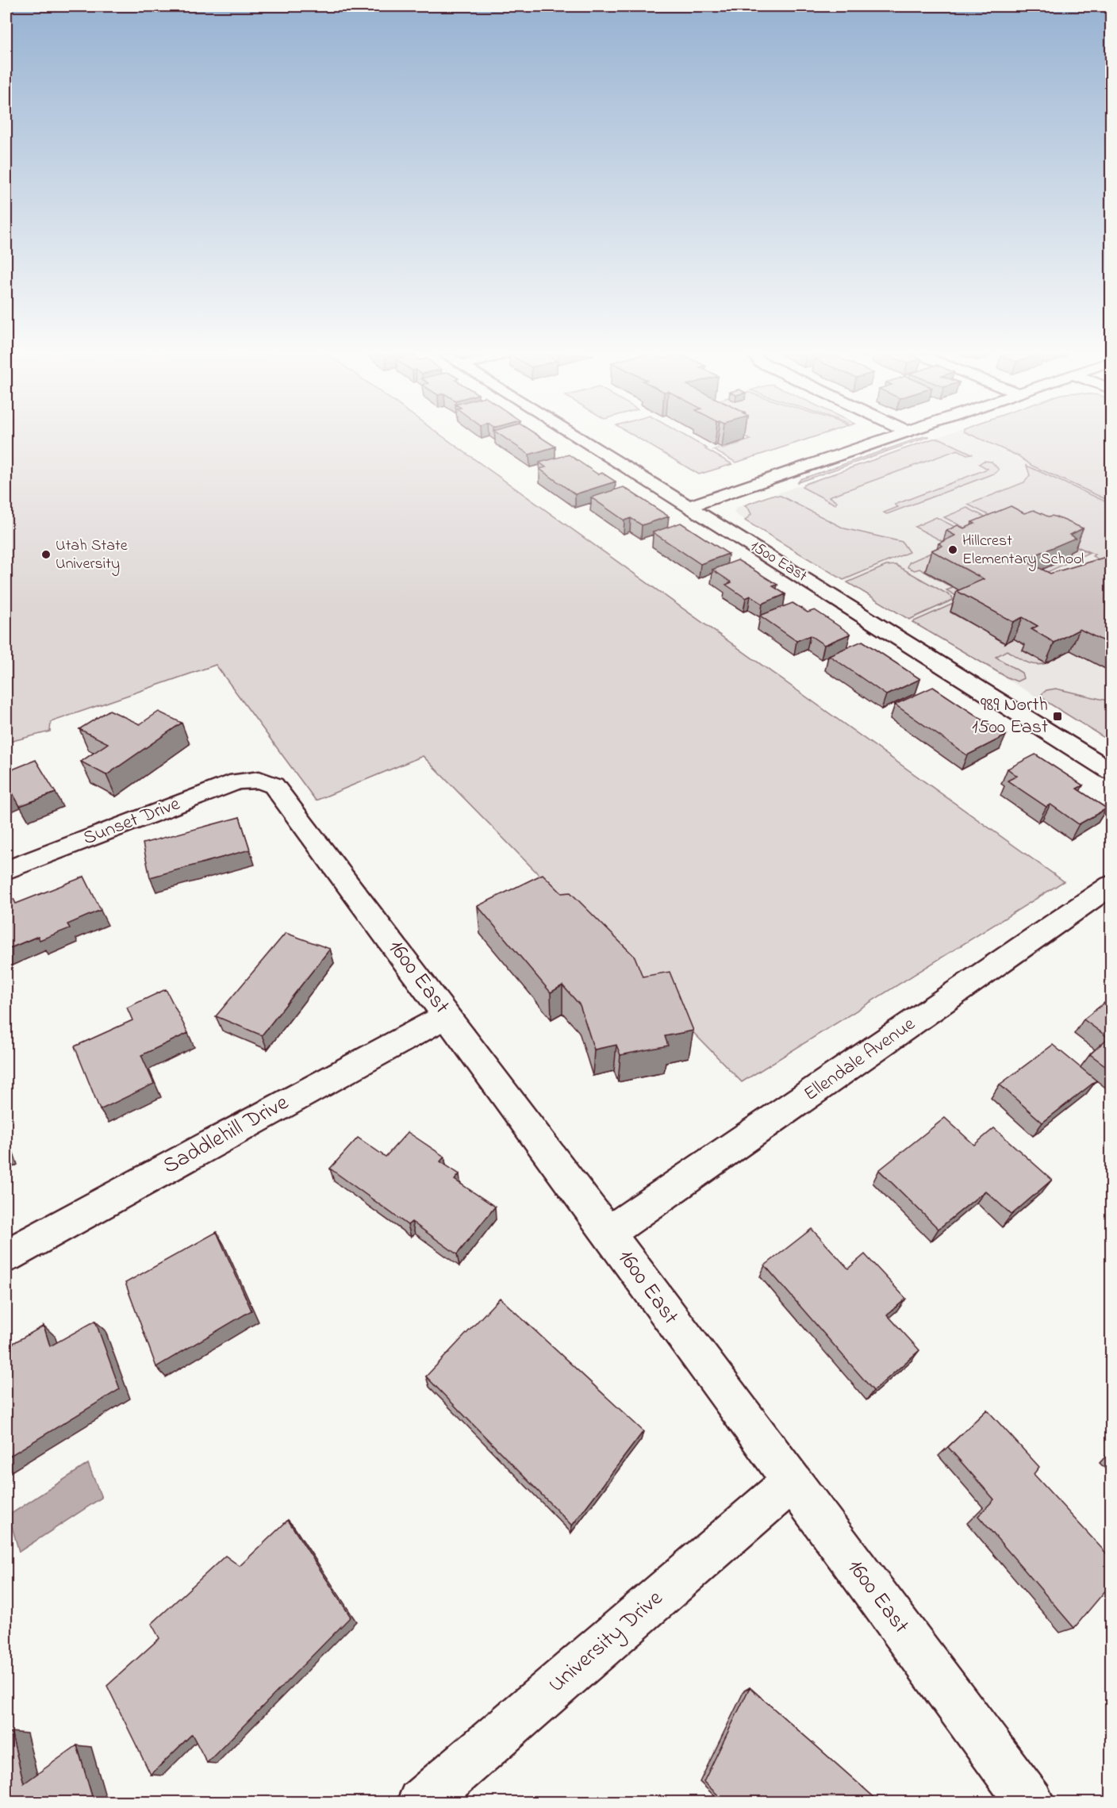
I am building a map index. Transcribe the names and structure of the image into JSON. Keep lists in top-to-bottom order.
{
  "streets": {
    "street": [
      "1500 East",
      "Sunset Drive",
      "1600 East",
      "Ellendale Avenue",
      "Saddlehill Drive",
      "University Drive"
    ]
  },
  "crossings": [
    ["Sunset Drive", "1600 East"],
    ["1600 East", "Ellendale Avenue"],
    ["1600 East", "Saddlehill Drive"],
    ["1600 East", "University Drive"]
  ],
  "places": {
    "other": ["Hillcrest Elementary School", "Utah State University"],
    "transit": ["989 North 1500 East"]
  }
}
